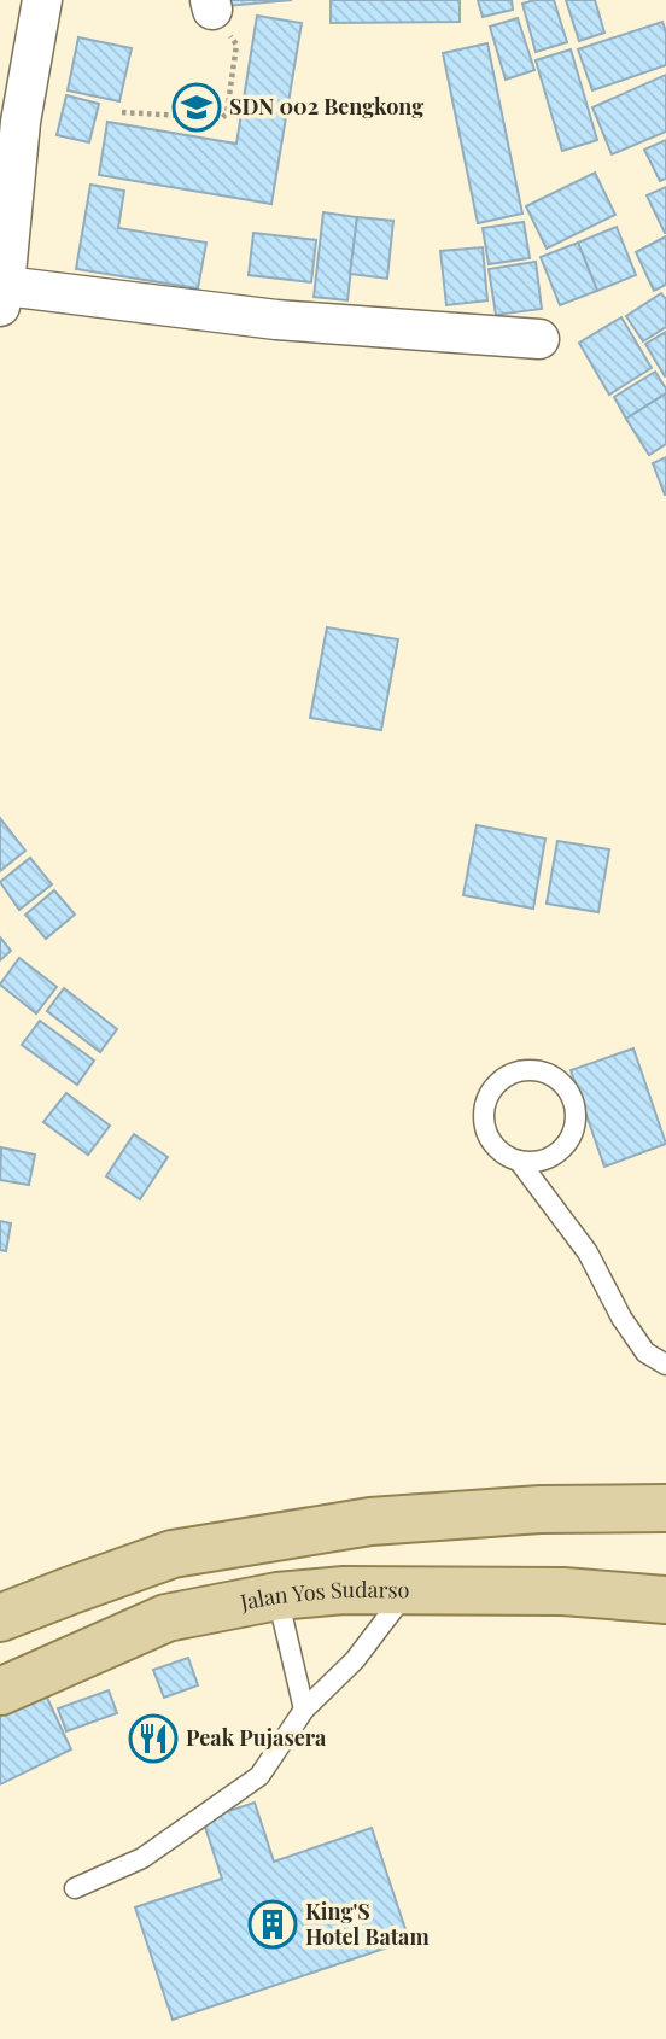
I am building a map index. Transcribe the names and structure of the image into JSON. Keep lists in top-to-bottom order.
{
  "streets": {
    "main road": ["Jalan Yos Sudarso"]
  },
  "places": {
    "school or university": ["SDN 002 Bengkong"],
    "restaurant": ["Peak Pujasera"],
    "building": ["King'S Hotel Batam"]
  }
}
